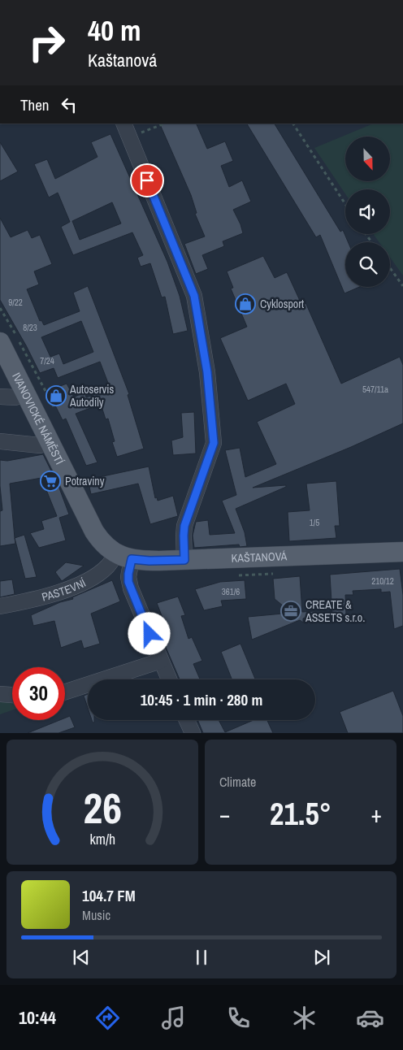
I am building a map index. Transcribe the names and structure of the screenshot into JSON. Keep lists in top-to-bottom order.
{
  "streets": {
    "main road": ["IVANOVICKÉ NÁMĚSTÍ", "KAŠTANOVÁ"],
    "street": ["PASTEVNÍ"]
  },
  "crossings": [
    ["IVANOVICKÉ NÁMĚSTÍ", "KAŠTANOVÁ"],
    ["IVANOVICKÉ NÁMĚSTÍ", "PASTEVNÍ"],
    ["KAŠTANOVÁ", "PASTEVNÍ"]
  ],
  "places": {
    "shop": ["Cyklosport", "Autoservis Autodíly"],
    "supermarket": ["Potraviny"],
    "office": ["CREATE & ASSETS s.r.o."]
  },
  "house_numbers": [
    "9/22",
    "8/23",
    "7/24",
    "547/11a",
    "1/5",
    "210/12",
    "361/6"
  ],
  "north": "bottom",
  "page": {
    "turn": ["40 m", "Kaštanová"],
    "then": "Then",
    "limit": "30",
    "trip": "10:45 · 1 min · 280 m",
    "tile": "Climate",
    "heat": ["−", "21.5°", "+"],
    "song": ["104.7 FM", "Music"],
    "tabs": "10:44",
    "gauge": ["26", "km/h"]
  }
}
